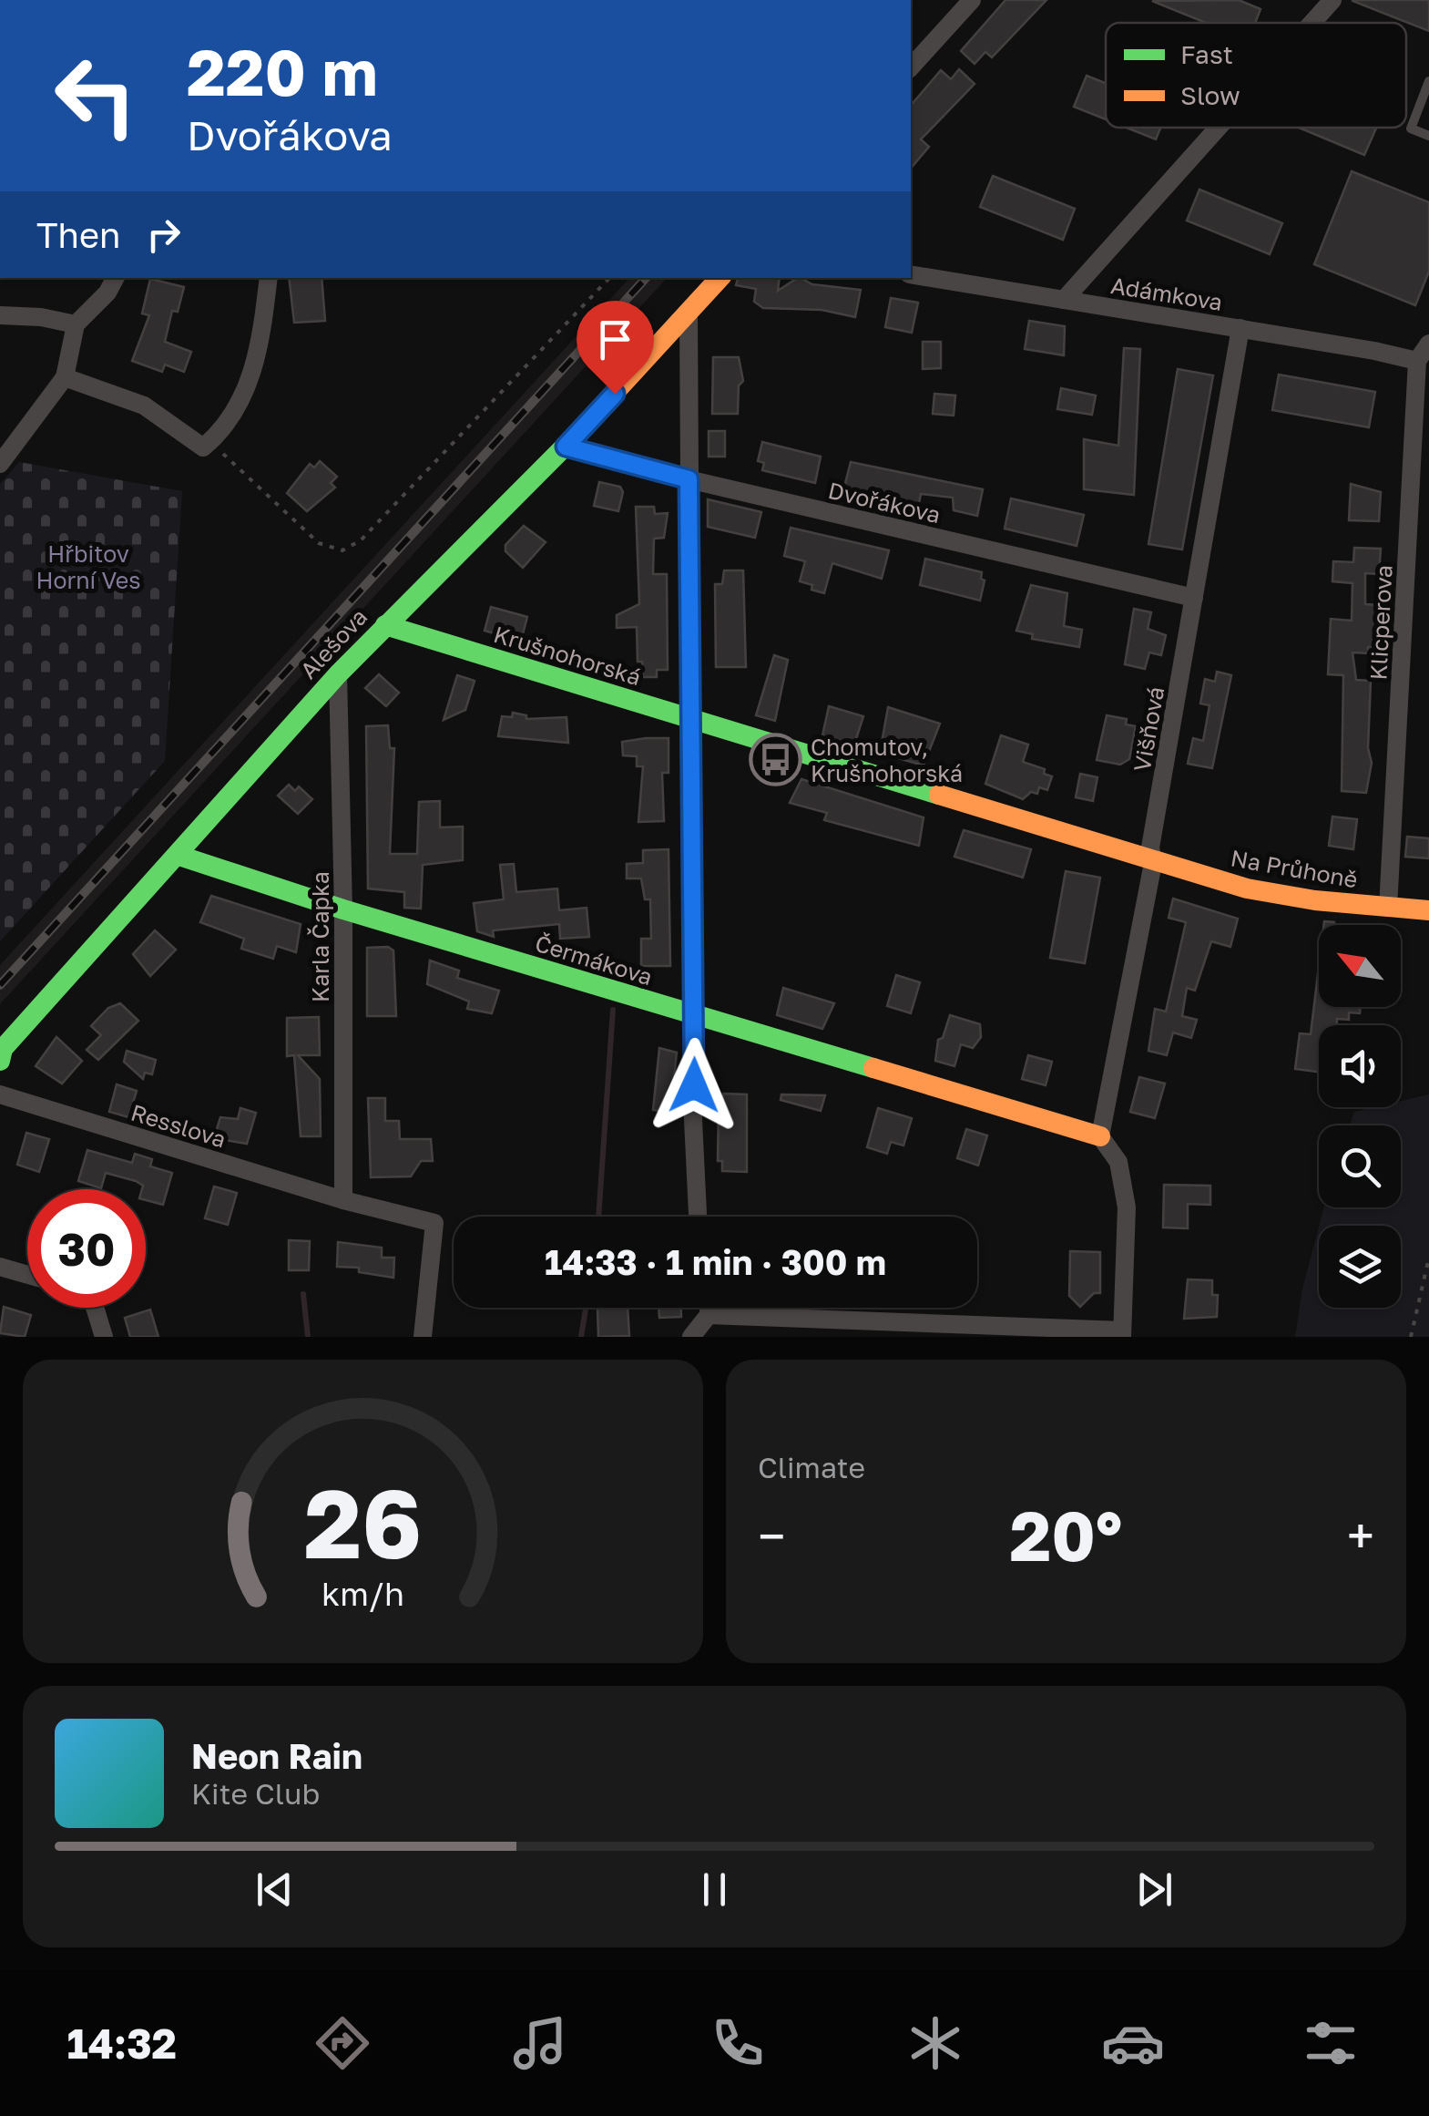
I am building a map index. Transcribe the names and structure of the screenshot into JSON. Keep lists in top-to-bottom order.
{
  "streets": {
    "street": [
      "Adámkova",
      "Dvořákova",
      "Klicperova",
      "Alešova",
      "Krušnohorská",
      "Višňová",
      "Na Průhoně",
      "Karla Čapka",
      "Čermákova",
      "Resslova"
    ]
  },
  "crossings": [
    ["Adámkova", "Klicperova"],
    ["Adámkova", "Višňová"],
    ["Dvořákova", "Alešova"],
    ["Dvořákova", "Višňová"],
    ["Klicperova", "Na Průhoně"],
    ["Alešova", "Krušnohorská"],
    ["Alešova", "Karla Čapka"],
    ["Alešova", "Čermákova"],
    ["Krušnohorská", "Višňová"],
    ["Krušnohorská", "Na Průhoně"],
    ["Višňová", "Na Průhoně"],
    ["Višňová", "Čermákova"],
    ["Karla Čapka", "Čermákova"],
    ["Karla Čapka", "Resslova"]
  ],
  "parks": ["Hřbitov Horní Ves"],
  "places": {
    "bus stop": ["Chomutov, Krušnohorská"]
  },
  "legend": ["Fast", "Slow"],
  "north": "top left",
  "page": {
    "turn": ["220 m", "Dvořákova"],
    "then": "Then",
    "limit": "30",
    "trip": "14:33 · 1 min · 300 m",
    "tile": "Climate",
    "heat": ["−", "20°", "+"],
    "song": ["Neon Rain", "Kite Club"],
    "tabs": "14:32",
    "gauge": ["26", "km/h"]
  }
}
